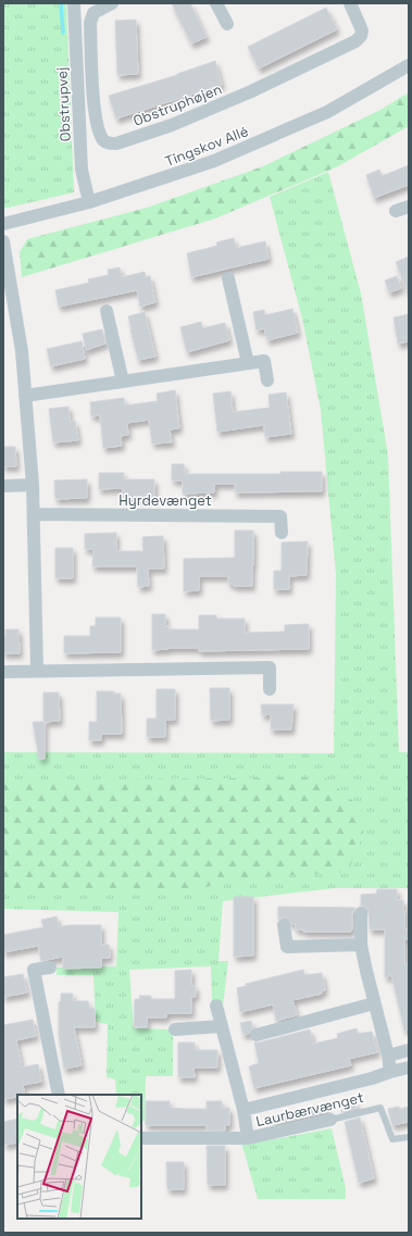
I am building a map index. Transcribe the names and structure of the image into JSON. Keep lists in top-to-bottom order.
{
  "streets": {
    "street": [
      "Obstrupvej",
      "Obstruphøjen",
      "Tingskov Allé",
      "Hyrdevænget",
      "Laurbærvænget"
    ]
  },
  "crossings": [
    ["Obstrupvej", "Tingskov Allé"]
  ]
}
